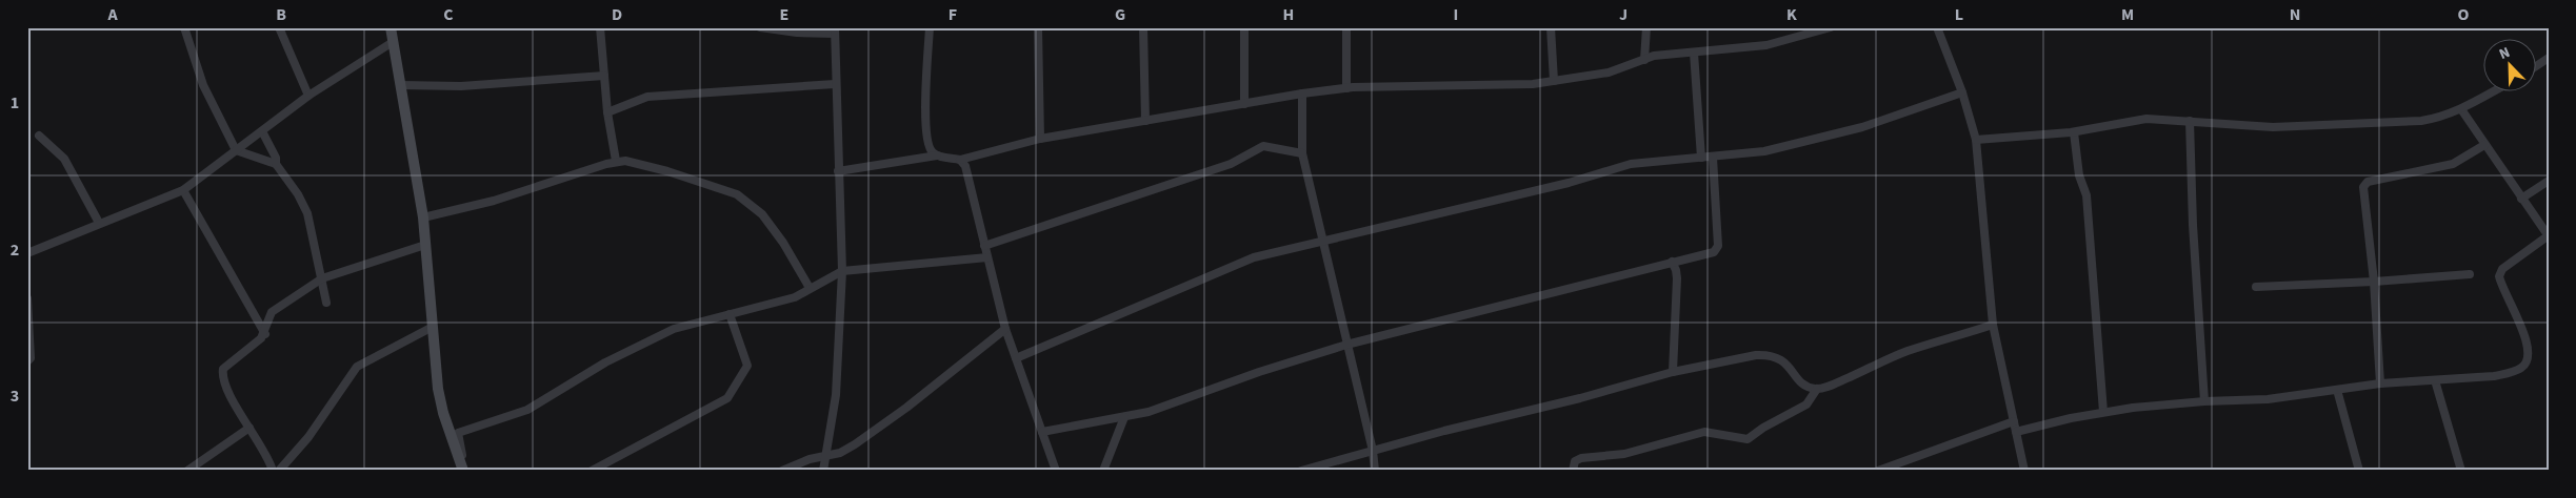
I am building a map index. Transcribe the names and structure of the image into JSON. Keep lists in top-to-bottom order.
{
  "north": "top left",
  "grid": {
    "columns": [
      "A",
      "B",
      "C",
      "D",
      "E",
      "F",
      "G",
      "H",
      "I",
      "J",
      "K",
      "L",
      "M",
      "N",
      "O"
    ],
    "rows": ["1", "2", "3"]
  }
}
